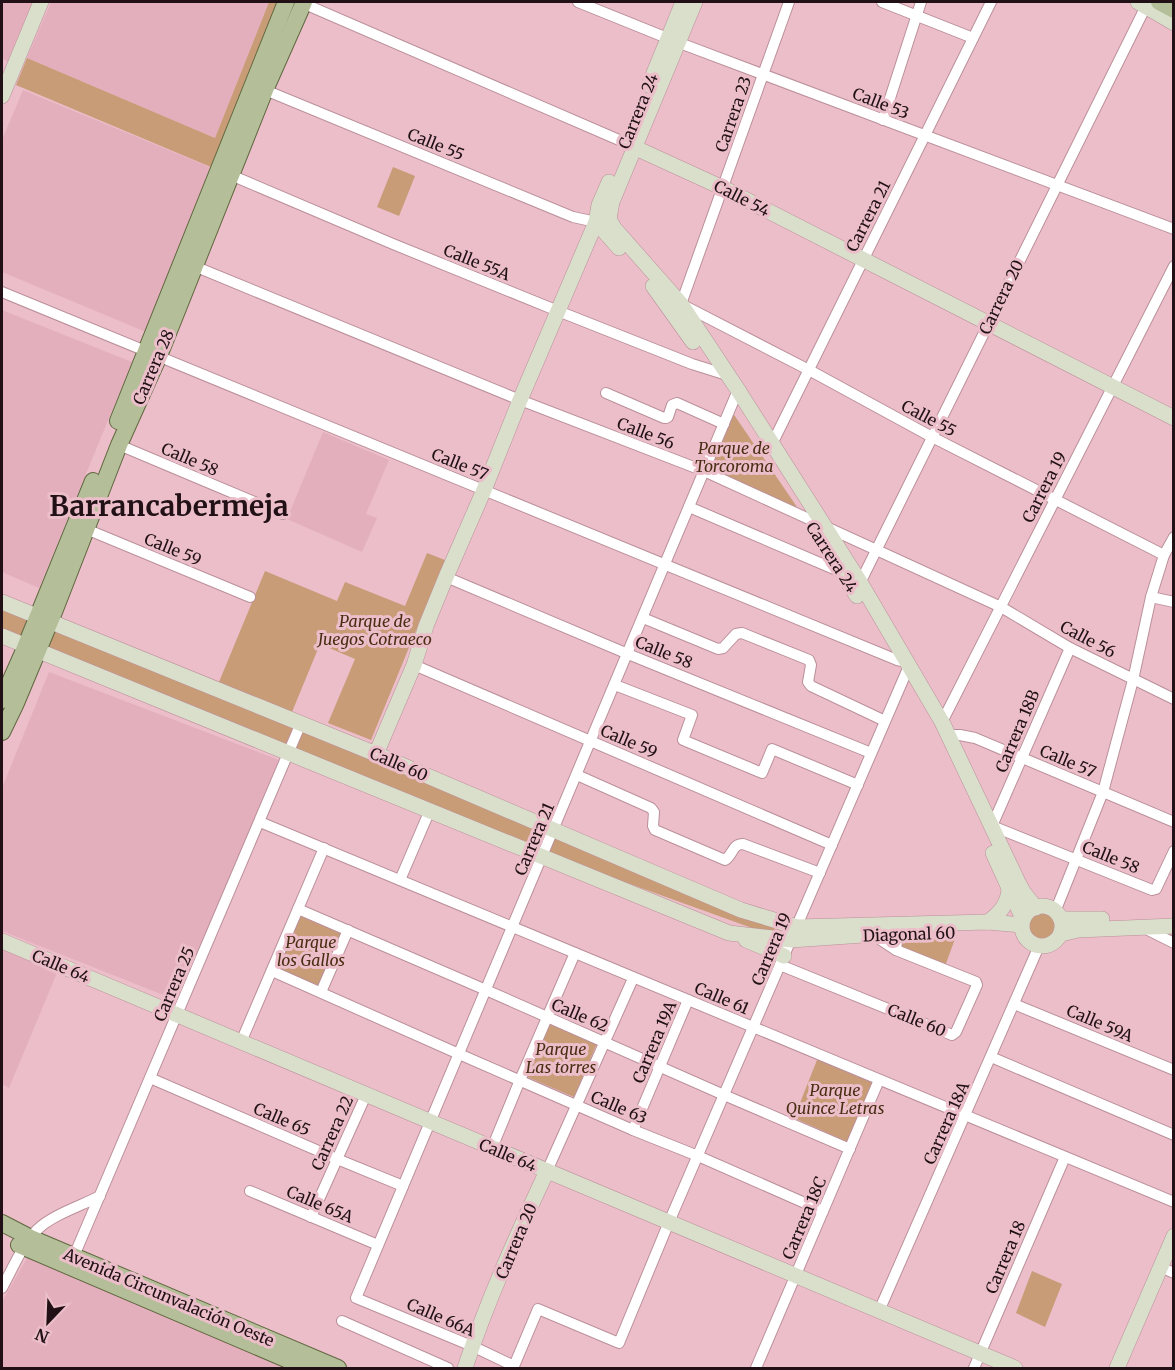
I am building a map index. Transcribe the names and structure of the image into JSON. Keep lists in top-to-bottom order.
{
  "streets": {
    "main road": ["Carrera 28", "Avenida Circunvalación Oeste"],
    "street": [
      "Calle 53",
      "Carrera 24",
      "Carrera 23",
      "Calle 55",
      "Calle 54",
      "Carrera 21",
      "Calle 55A",
      "Carrera 20",
      "Calle 56",
      "Calle 58",
      "Calle 57",
      "Carrera 19",
      "Calle 59",
      "Carrera 18B",
      "Calle 60",
      "Diagonal 60",
      "Calle 64",
      "Carrera 25",
      "Calle 61",
      "Calle 62",
      "Calle 59A",
      "Carrera 19A",
      "Calle 63",
      "Calle 65",
      "Carrera 18A",
      "Carrera 22",
      "Calle 65A",
      "Carrera 18C",
      "Carrera 18",
      "Calle 66A"
    ]
  },
  "crossings": [
    ["Calle 53", "Carrera 24"],
    ["Calle 53", "Carrera 23"],
    ["Calle 53", "Carrera 21"],
    ["Calle 53", "Carrera 20"],
    ["Carrera 24", "Carrera 23"],
    ["Carrera 24", "Calle 55"],
    ["Carrera 24", "Calle 54"],
    ["Carrera 24", "Carrera 21"],
    ["Carrera 24", "Calle 55A"],
    ["Carrera 24", "Carrera 20"],
    ["Carrera 24", "Calle 56"],
    ["Carrera 24", "Calle 58"],
    ["Carrera 24", "Calle 57"],
    ["Carrera 24", "Carrera 19"],
    ["Carrera 24", "Calle 59"],
    ["Carrera 24", "Carrera 18B"],
    ["Carrera 24", "Calle 60"],
    ["Carrera 24", "Diagonal 60"],
    ["Carrera 24", "Carrera 18A"],
    ["Carrera 23", "Calle 55"],
    ["Carrera 23", "Calle 54"],
    ["Calle 55", "Carrera 21"],
    ["Calle 55", "Carrera 20"],
    ["Calle 55", "Carrera 28"],
    ["Calle 55", "Carrera 19"],
    ["Calle 54", "Carrera 21"],
    ["Calle 54", "Carrera 20"],
    ["Calle 54", "Carrera 28"],
    ["Calle 54", "Carrera 19"],
    ["Carrera 21", "Calle 56"],
    ["Carrera 21", "Calle 58"],
    ["Carrera 21", "Calle 57"],
    ["Carrera 21", "Calle 59"],
    ["Carrera 21", "Calle 60"],
    ["Carrera 21", "Calle 64"],
    ["Carrera 21", "Calle 61"],
    ["Carrera 21", "Calle 62"],
    ["Carrera 21", "Calle 63"],
    ["Carrera 21", "Calle 65"],
    ["Carrera 21", "Calle 65A"],
    ["Carrera 21", "Calle 66A"],
    ["Calle 55A", "Carrera 28"],
    ["Carrera 20", "Calle 56"],
    ["Carrera 20", "Calle 64"],
    ["Carrera 20", "Calle 62"],
    ["Carrera 20", "Calle 63"],
    ["Carrera 20", "Calle 66A"],
    ["Carrera 28", "Calle 56"],
    ["Carrera 28", "Calle 58"],
    ["Carrera 28", "Calle 57"],
    ["Carrera 28", "Calle 59"],
    ["Carrera 28", "Calle 60"],
    ["Calle 56", "Carrera 19"],
    ["Calle 56", "Carrera 18B"],
    ["Calle 58", "Carrera 19"],
    ["Calle 58", "Carrera 18B"],
    ["Calle 57", "Carrera 19"],
    ["Calle 57", "Carrera 18B"],
    ["Carrera 19", "Calle 59"],
    ["Carrera 19", "Calle 60"],
    ["Carrera 19", "Diagonal 60"],
    ["Carrera 19", "Calle 64"],
    ["Carrera 19", "Calle 61"],
    ["Carrera 19", "Calle 62"],
    ["Carrera 19", "Calle 63"],
    ["Carrera 19", "Calle 66A"],
    ["Calle 60", "Diagonal 60"],
    ["Calle 60", "Carrera 25"],
    ["Diagonal 60", "Carrera 18A"],
    ["Calle 64", "Carrera 25"],
    ["Calle 64", "Carrera 18A"],
    ["Calle 64", "Carrera 22"],
    ["Calle 64", "Carrera 18C"],
    ["Calle 64", "Carrera 18"],
    ["Carrera 25", "Calle 61"],
    ["Carrera 25", "Calle 65"],
    ["Carrera 25", "Avenida Circunvalación Oeste"],
    ["Calle 61", "Carrera 19A"],
    ["Calle 61", "Carrera 18A"],
    ["Calle 61", "Carrera 18C"],
    ["Calle 61", "Carrera 18"],
    ["Calle 62", "Carrera 19A"],
    ["Calle 62", "Carrera 18C"],
    ["Calle 59A", "Carrera 18A"],
    ["Carrera 19A", "Calle 63"],
    ["Calle 63", "Carrera 18C"],
    ["Calle 65", "Carrera 22"],
    ["Carrera 22", "Calle 65A"]
  ],
  "districts": ["Barrancabermeja"],
  "parks": [
    "Parque de Torcoroma",
    "Parque de Juegos Cotraeco",
    "Parque los Gallos",
    "Parque Las torres",
    "Parque Quince Letras"
  ],
  "north": "bottom left"
}
